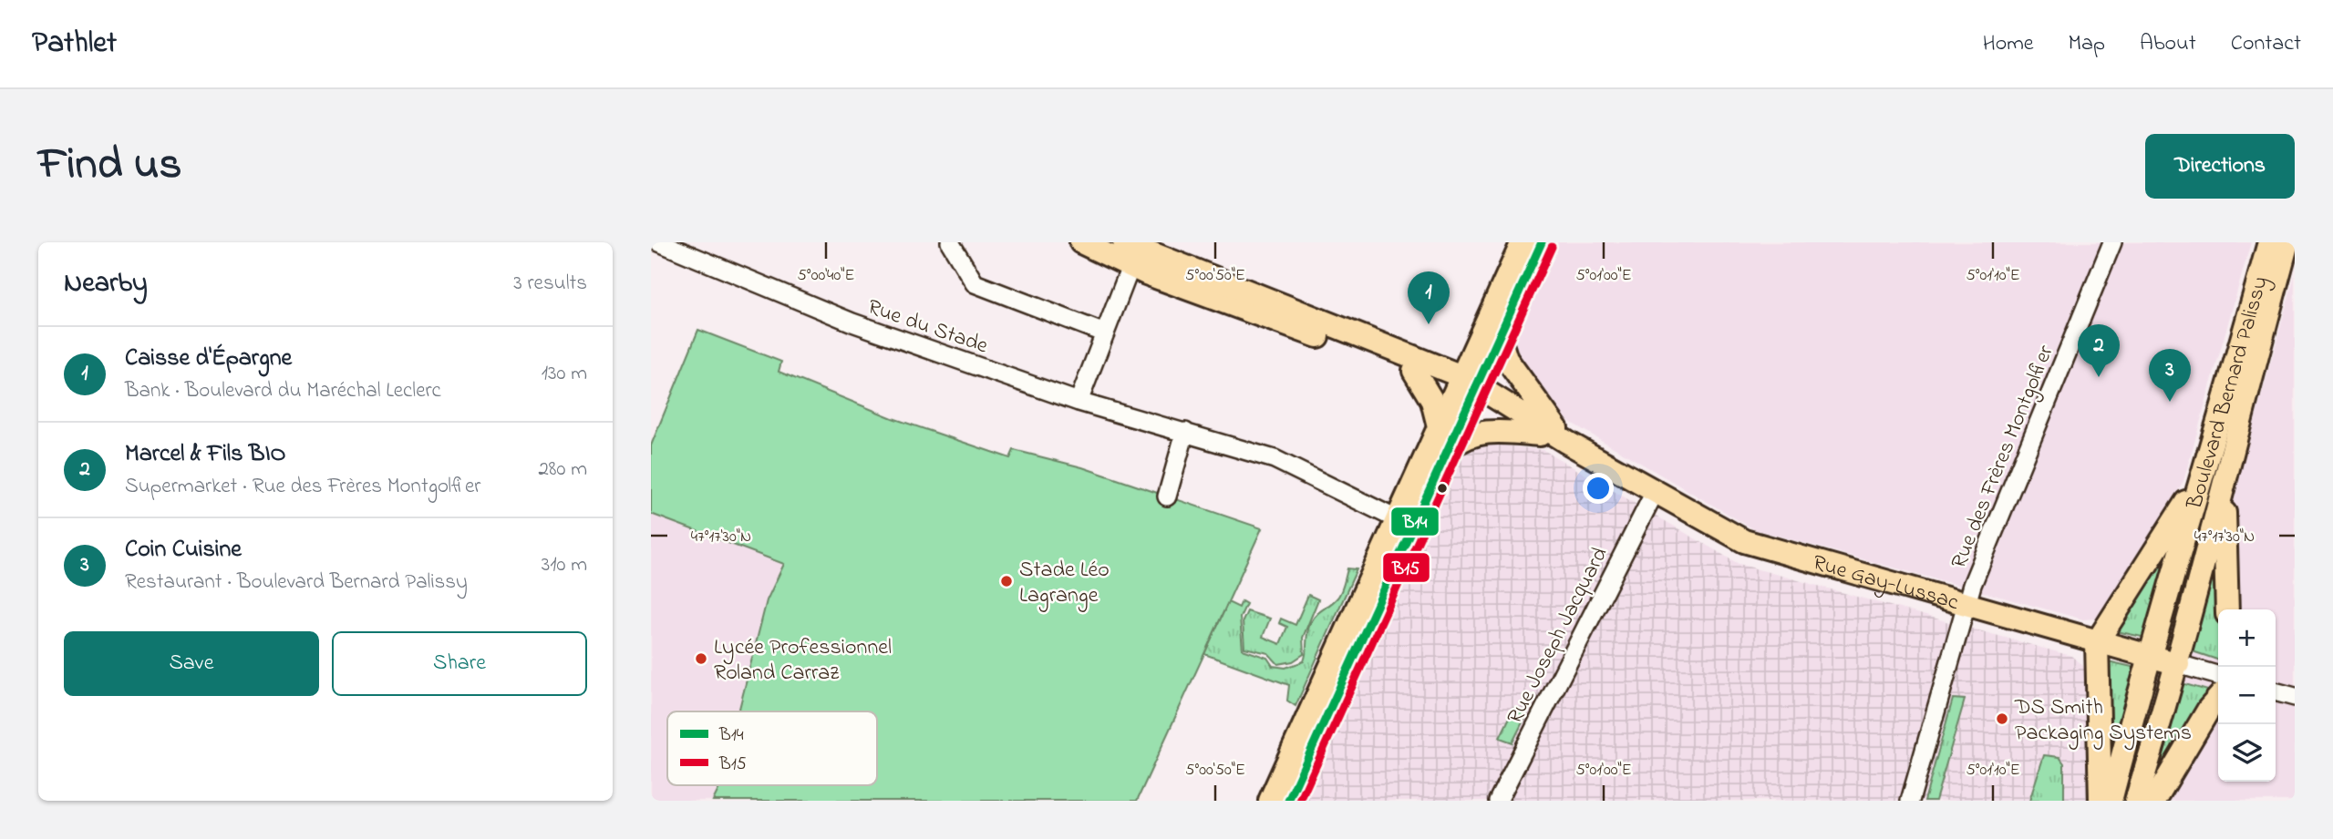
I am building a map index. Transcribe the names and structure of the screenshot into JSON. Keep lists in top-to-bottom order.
{
  "streets": {
    "main road": ["Boulevard Bernard Palissy", "Rue Gay-Lussac"],
    "street": ["Rue du Stade", "Rue des Frères Montgolfier", "Rue Joseph Jacquard"]
  },
  "crossings": [
    ["Boulevard Bernard Palissy", "Rue Gay-Lussac"],
    ["Rue des Frères Montgolfier", "Rue Gay-Lussac"],
    ["Rue Gay-Lussac", "Rue Joseph Jacquard"]
  ],
  "places": ["Stade Léo Lagrange", "Lycée Professionnel Roland Carraz", "DS Smith Packaging Systems"],
  "lines": ["transit line B14", "transit line B15"],
  "legend": ["B14", "B15"],
  "page": {
    "header": "Pathlet",
    "nav": [
      "Home",
      "Map",
      "About",
      "Contact"
    ],
    "title": "Find us",
    "buttons": [
      "Directions",
      ["Save", "Share"]
    ],
    "heading": ["Nearby", "3 results"],
    "pins": ["1", "2", "3"],
    "list": [
      {
        "mark": "1",
        "name": "Caisse d'Épargne",
        "note": "Bank · Boulevard du Maréchal Leclerc",
        "value": "130 m"
      },
      {
        "mark": "2",
        "name": "Marcel & Fils BIO",
        "note": "Supermarket · Rue des Frères Montgolfier",
        "value": "280 m"
      },
      {
        "mark": "3",
        "name": "Coin Cuisine",
        "note": "Restaurant · Boulevard Bernard Palissy",
        "value": "310 m"
      }
    ],
    "map_buttons": ["+", "−"]
  },
  "coordinates": [
    "5°00'40\"E",
    "5°00'50\"E",
    "5°01'00\"E",
    "5°01'10\"E",
    "47°17'30\"N"
  ]
}
